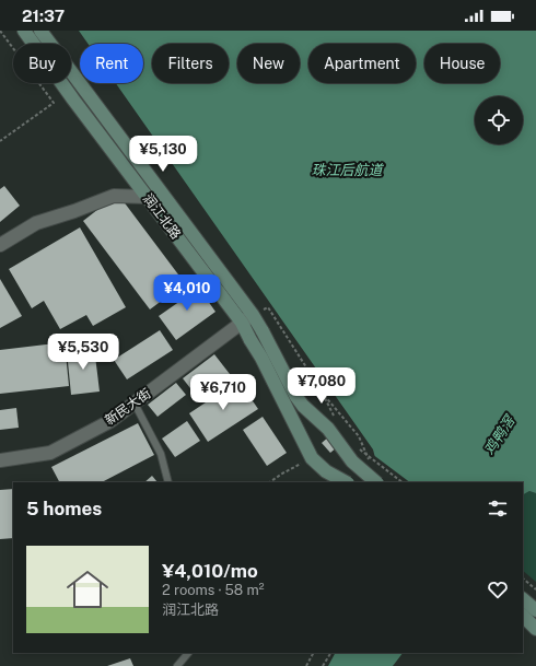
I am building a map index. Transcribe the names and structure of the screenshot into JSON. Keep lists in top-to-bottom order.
{
  "streets": {
    "main road": ["润江北路"],
    "street": ["新民大街"]
  },
  "crossings": [
    ["润江北路", "新民大街"]
  ],
  "water": ["珠江后航道", "鸡鸭滘"],
  "page": {
    "status": "21:37",
    "chip": [
      "Buy",
      "Rent",
      "Filters",
      "New",
      "Apartment",
      "House"
    ],
    "price": [
      "¥5,130",
      "¥4,010",
      "¥5,530",
      "¥7,080",
      "¥6,710"
    ],
    "heading": "5 homes",
    "list": [
      {
        "name": "¥4,010/mo",
        "note": "2 rooms · 58 m² · 润江北路"
      }
    ]
  }
}
